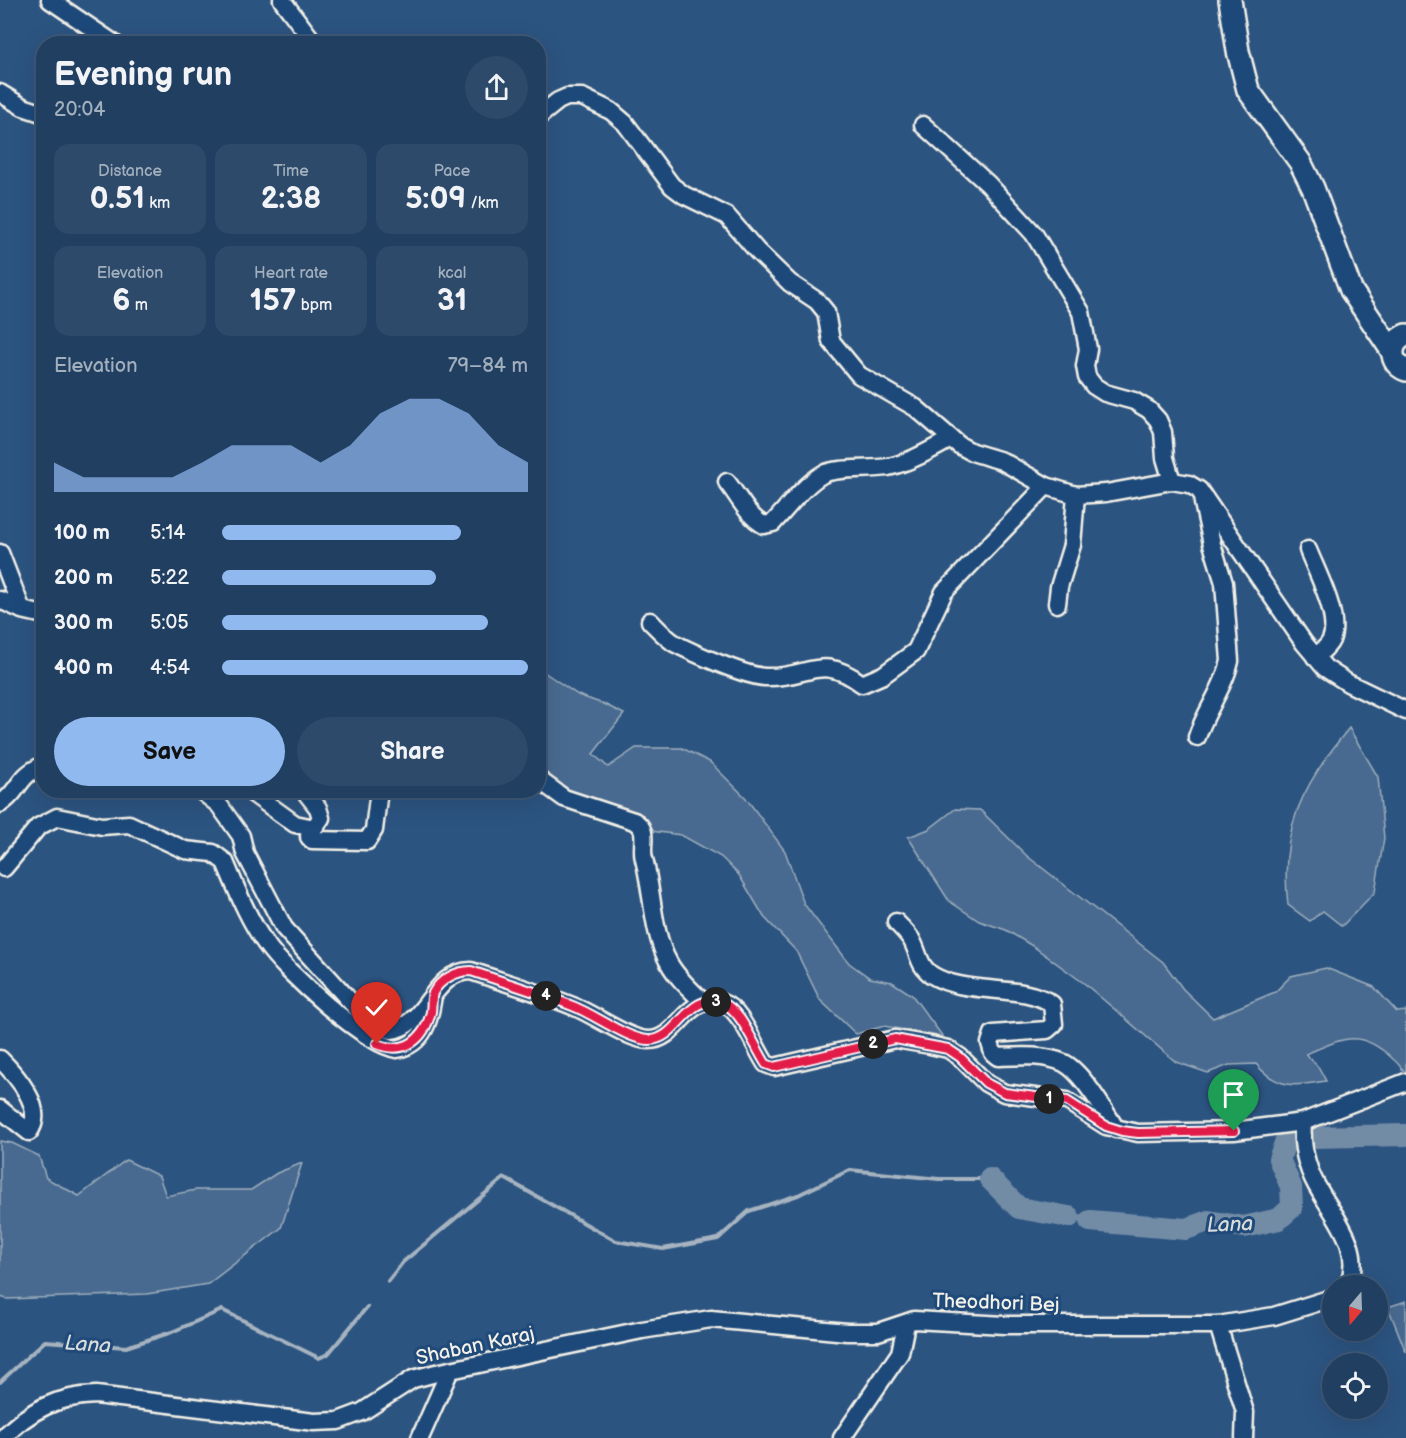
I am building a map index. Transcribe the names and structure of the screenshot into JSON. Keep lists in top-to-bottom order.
{
  "streets": {
    "street": ["Theodhori Bej", "Shaban Karaj"]
  },
  "crossings": [
    ["Theodhori Bej", "Shaban Karaj"]
  ],
  "water": ["Lana"],
  "north": "bottom",
  "page": {
    "heading": ["Evening run", "20:04"],
    "stats": [
      ["Distance", "0.51 km"],
      ["Time", "2:38"],
      ["Pace", "5:09 /km"],
      ["Elevation", "6 m"],
      ["Heart rate", "157 bpm"],
      ["kcal", "31"]
    ],
    "chart": ["Elevation", "79–84 m"],
    "list": [
      {
        "name": "100 m",
        "note": "5:14"
      },
      {
        "name": "200 m",
        "note": "5:22"
      },
      {
        "name": "300 m",
        "note": "5:05"
      },
      {
        "name": "400 m",
        "note": "4:54"
      }
    ],
    "buttons": ["Save", "Share"],
    "pins": [
      "4",
      "3",
      "2",
      "1"
    ]
  }
}
